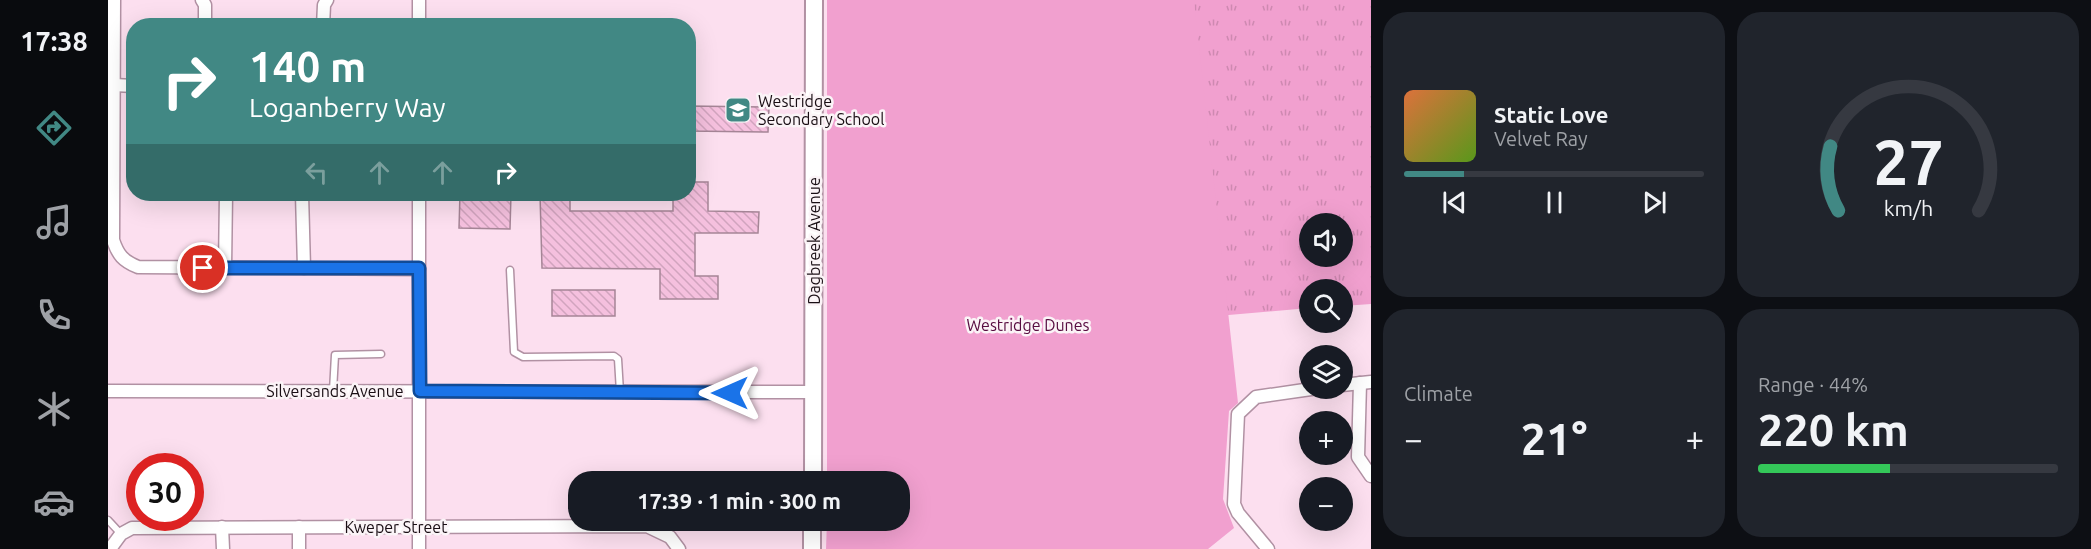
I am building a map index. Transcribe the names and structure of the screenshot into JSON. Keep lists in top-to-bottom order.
{
  "streets": {
    "street": ["Dagbreek Avenue", "Silversands Avenue", "Kweper Street"]
  },
  "crossings": [
    ["Dagbreek Avenue", "Silversands Avenue"]
  ],
  "parks": ["Westridge Dunes"],
  "places": {
    "school or university": ["Westridge Secondary School"]
  },
  "page": {
    "tabs": "17:38",
    "turn": ["140 m", "Loganberry Way"],
    "song": ["Static Love", "Velvet Ray"],
    "map_buttons": ["+", "−"],
    "tile": [
      "Climate",
      ["Range · 44%", "220 km"]
    ],
    "heat": ["−", "21°", "+"],
    "limit": "30",
    "trip": "17:39 · 1 min · 300 m",
    "gauge": ["27", "km/h"]
  }
}
